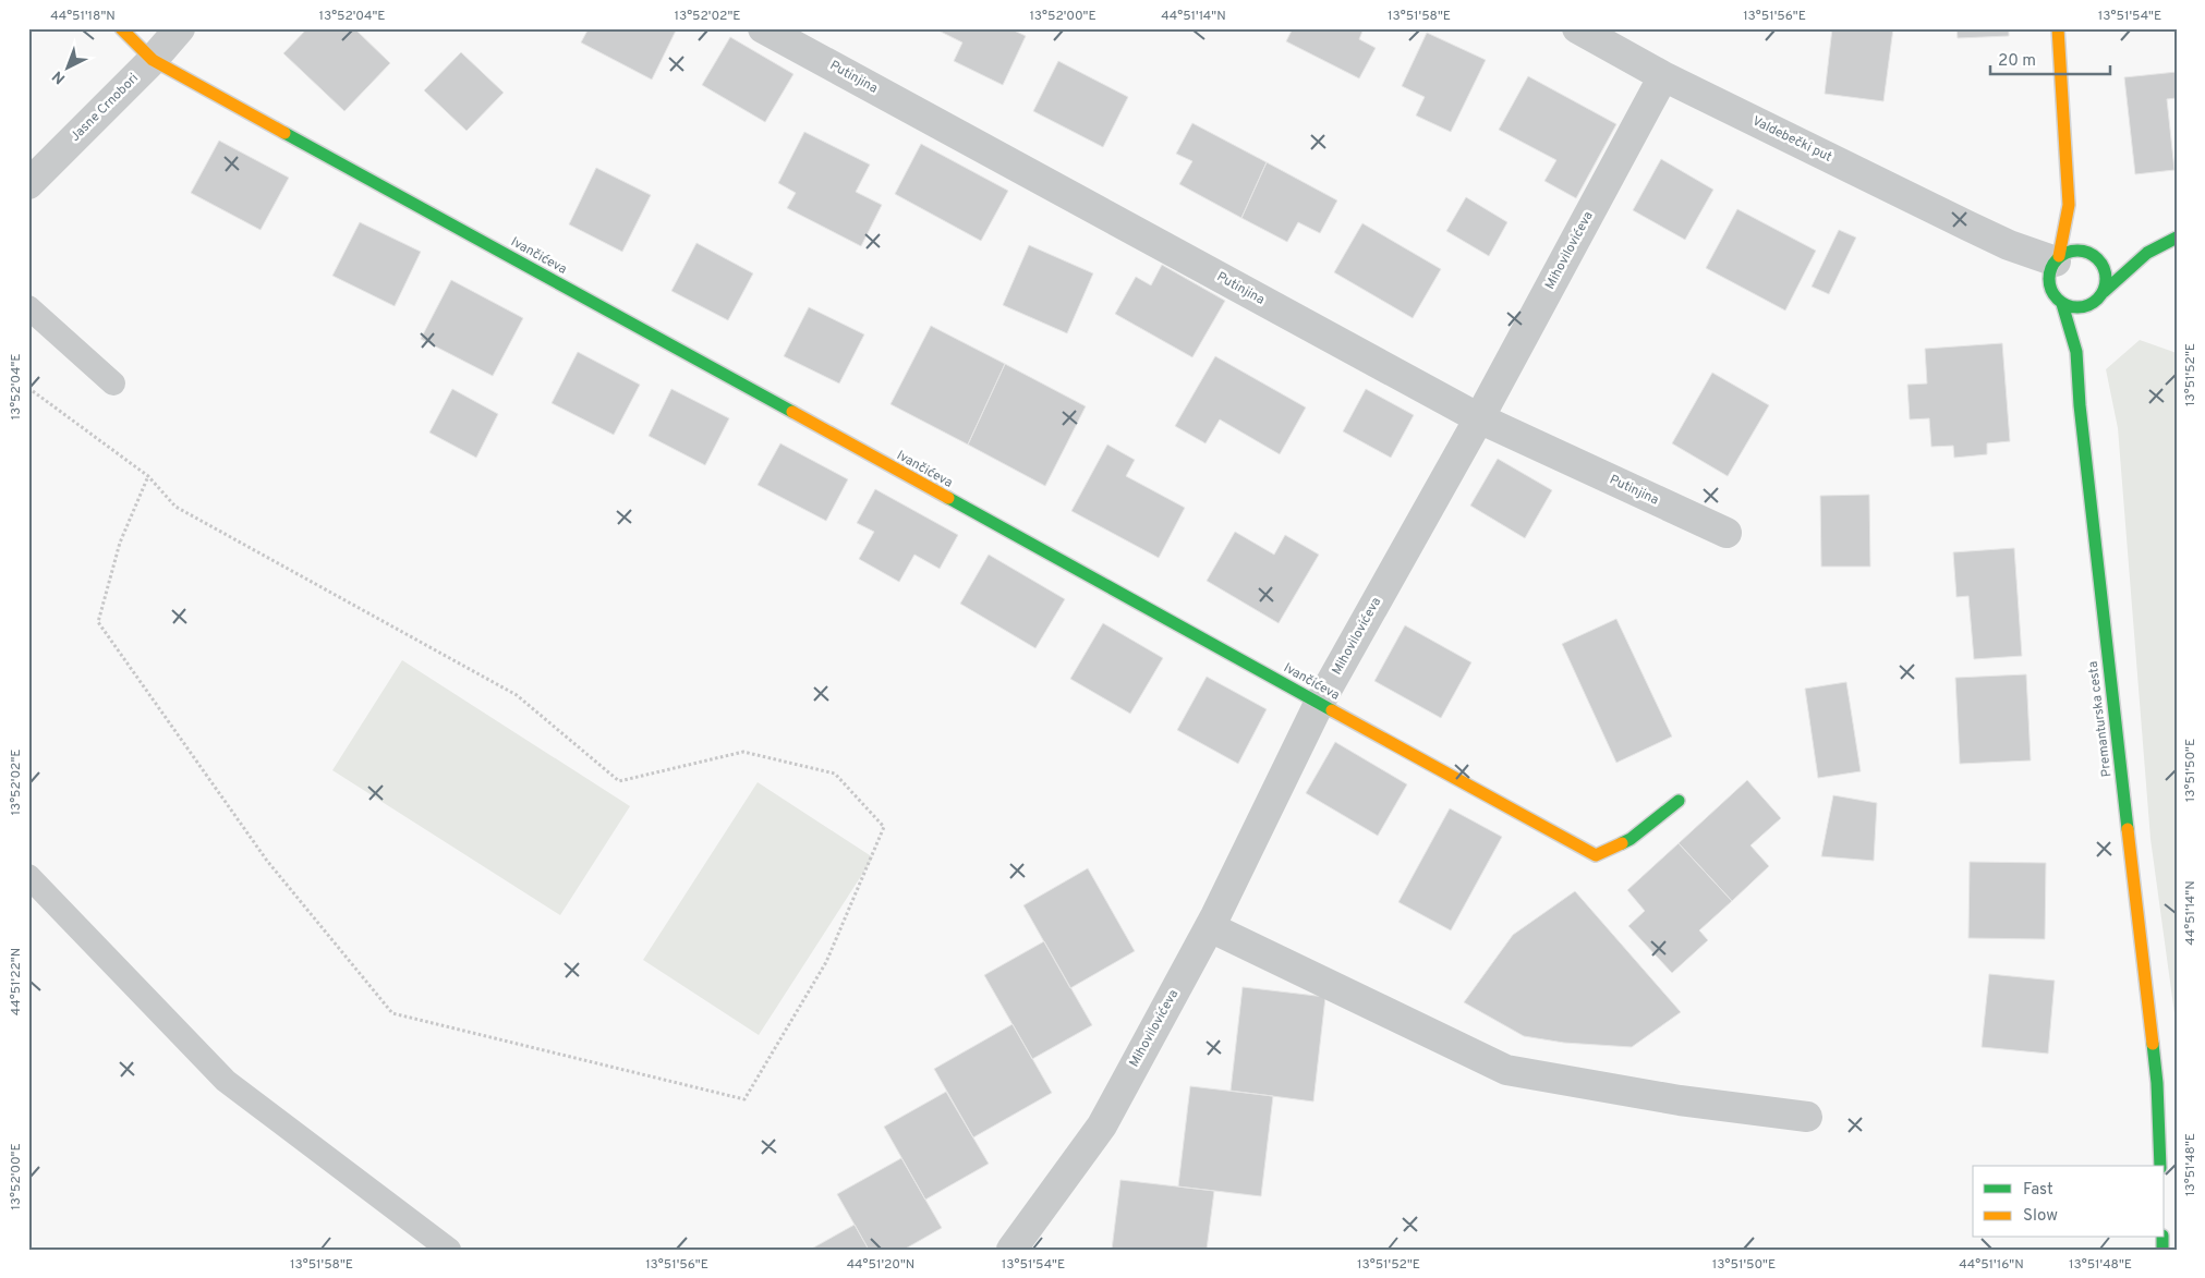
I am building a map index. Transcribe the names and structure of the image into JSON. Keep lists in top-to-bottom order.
{
  "streets": {
    "street": [
      "Putinjina",
      "Jasne Crnobori",
      "Valdebečki put",
      "Mihovilovićeva",
      "Ivančićeva",
      "Premanturska cesta"
    ]
  },
  "crossings": [
    ["Putinjina", "Mihovilovićeva"],
    ["Jasne Crnobori", "Ivančićeva"],
    ["Valdebečki put", "Mihovilovićeva"],
    ["Valdebečki put", "Premanturska cesta"],
    ["Mihovilovićeva", "Ivančićeva"]
  ],
  "legend": ["Fast", "Slow"],
  "scale_bar": "20 m",
  "north": "bottom left",
  "coordinates": [
    "44°51'18\"N",
    "13°52'04\"E",
    "13°52'02\"E",
    "13°52'00\"E",
    "44°51'14\"N",
    "13°51'58\"E",
    "13°51'56\"E",
    "13°51'54\"E",
    "13°51'52\"E",
    "13°51'50\"E",
    "44°51'22\"N",
    "13°51'48\"E",
    "44°51'20\"N",
    "44°51'16\"N"
  ]
}
